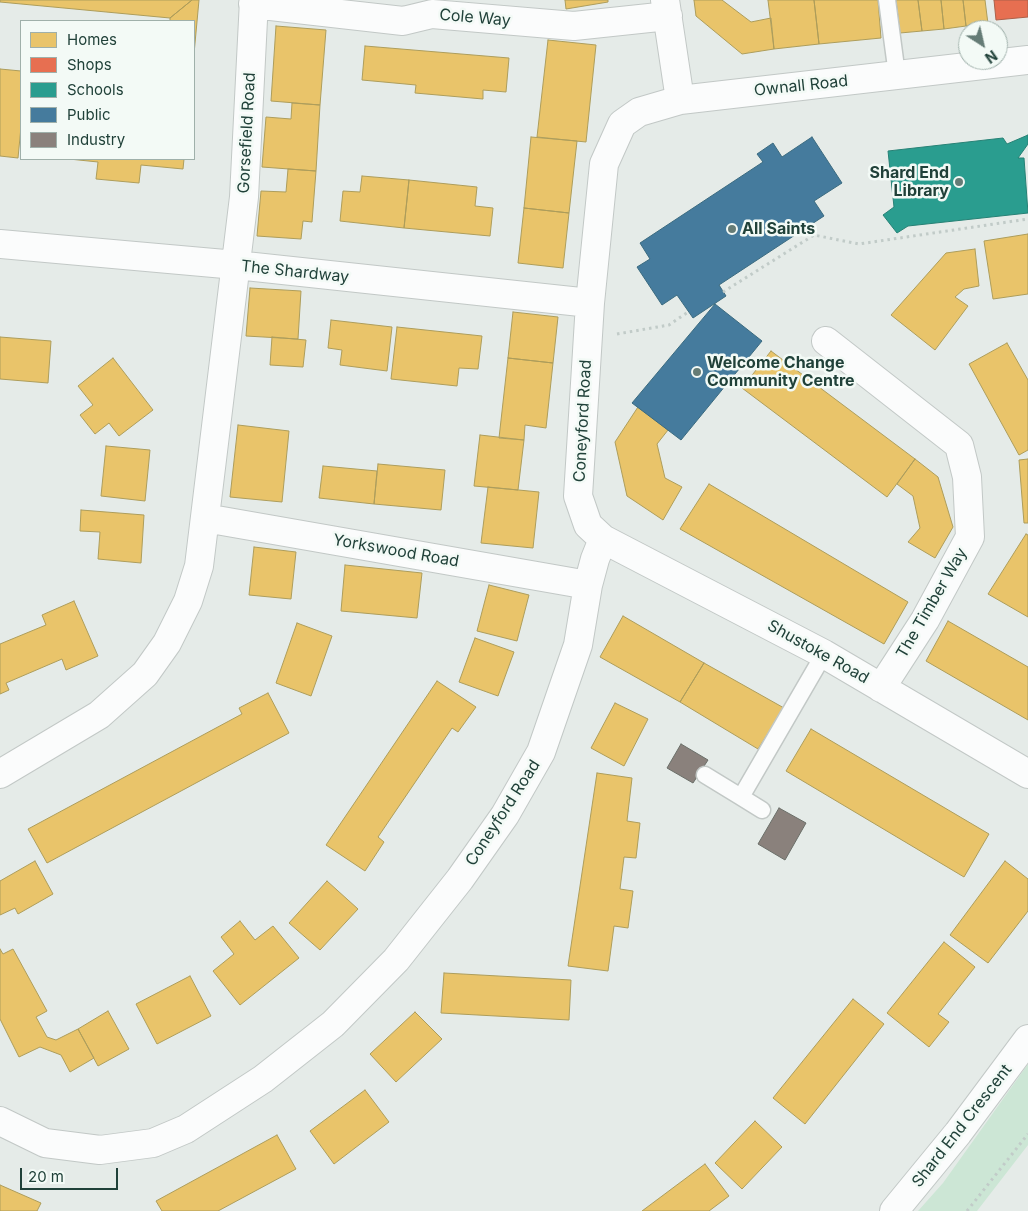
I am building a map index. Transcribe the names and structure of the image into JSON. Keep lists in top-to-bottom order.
{
  "streets": {
    "street": [
      "Cole Way",
      "Ownall Road",
      "Gorsefield Road",
      "The Shardway",
      "Coneyford Road",
      "Yorkswood Road",
      "The Timber Way",
      "Shustoke Road",
      "Shard End Crescent"
    ]
  },
  "crossings": [
    ["Cole Way", "Gorsefield Road"],
    ["Ownall Road", "Coneyford Road"],
    ["Gorsefield Road", "The Shardway"],
    ["The Shardway", "Coneyford Road"],
    ["Coneyford Road", "Yorkswood Road"],
    ["Coneyford Road", "Shustoke Road"],
    ["The Timber Way", "Shustoke Road"]
  ],
  "places": ["Shard End Library", "All Saints", "Welcome Change Community Centre"],
  "legend": [
    "Homes",
    "Shops",
    "Schools",
    "Public",
    "Industry"
  ],
  "scale_bar": "20 m",
  "north": "bottom right"
}
